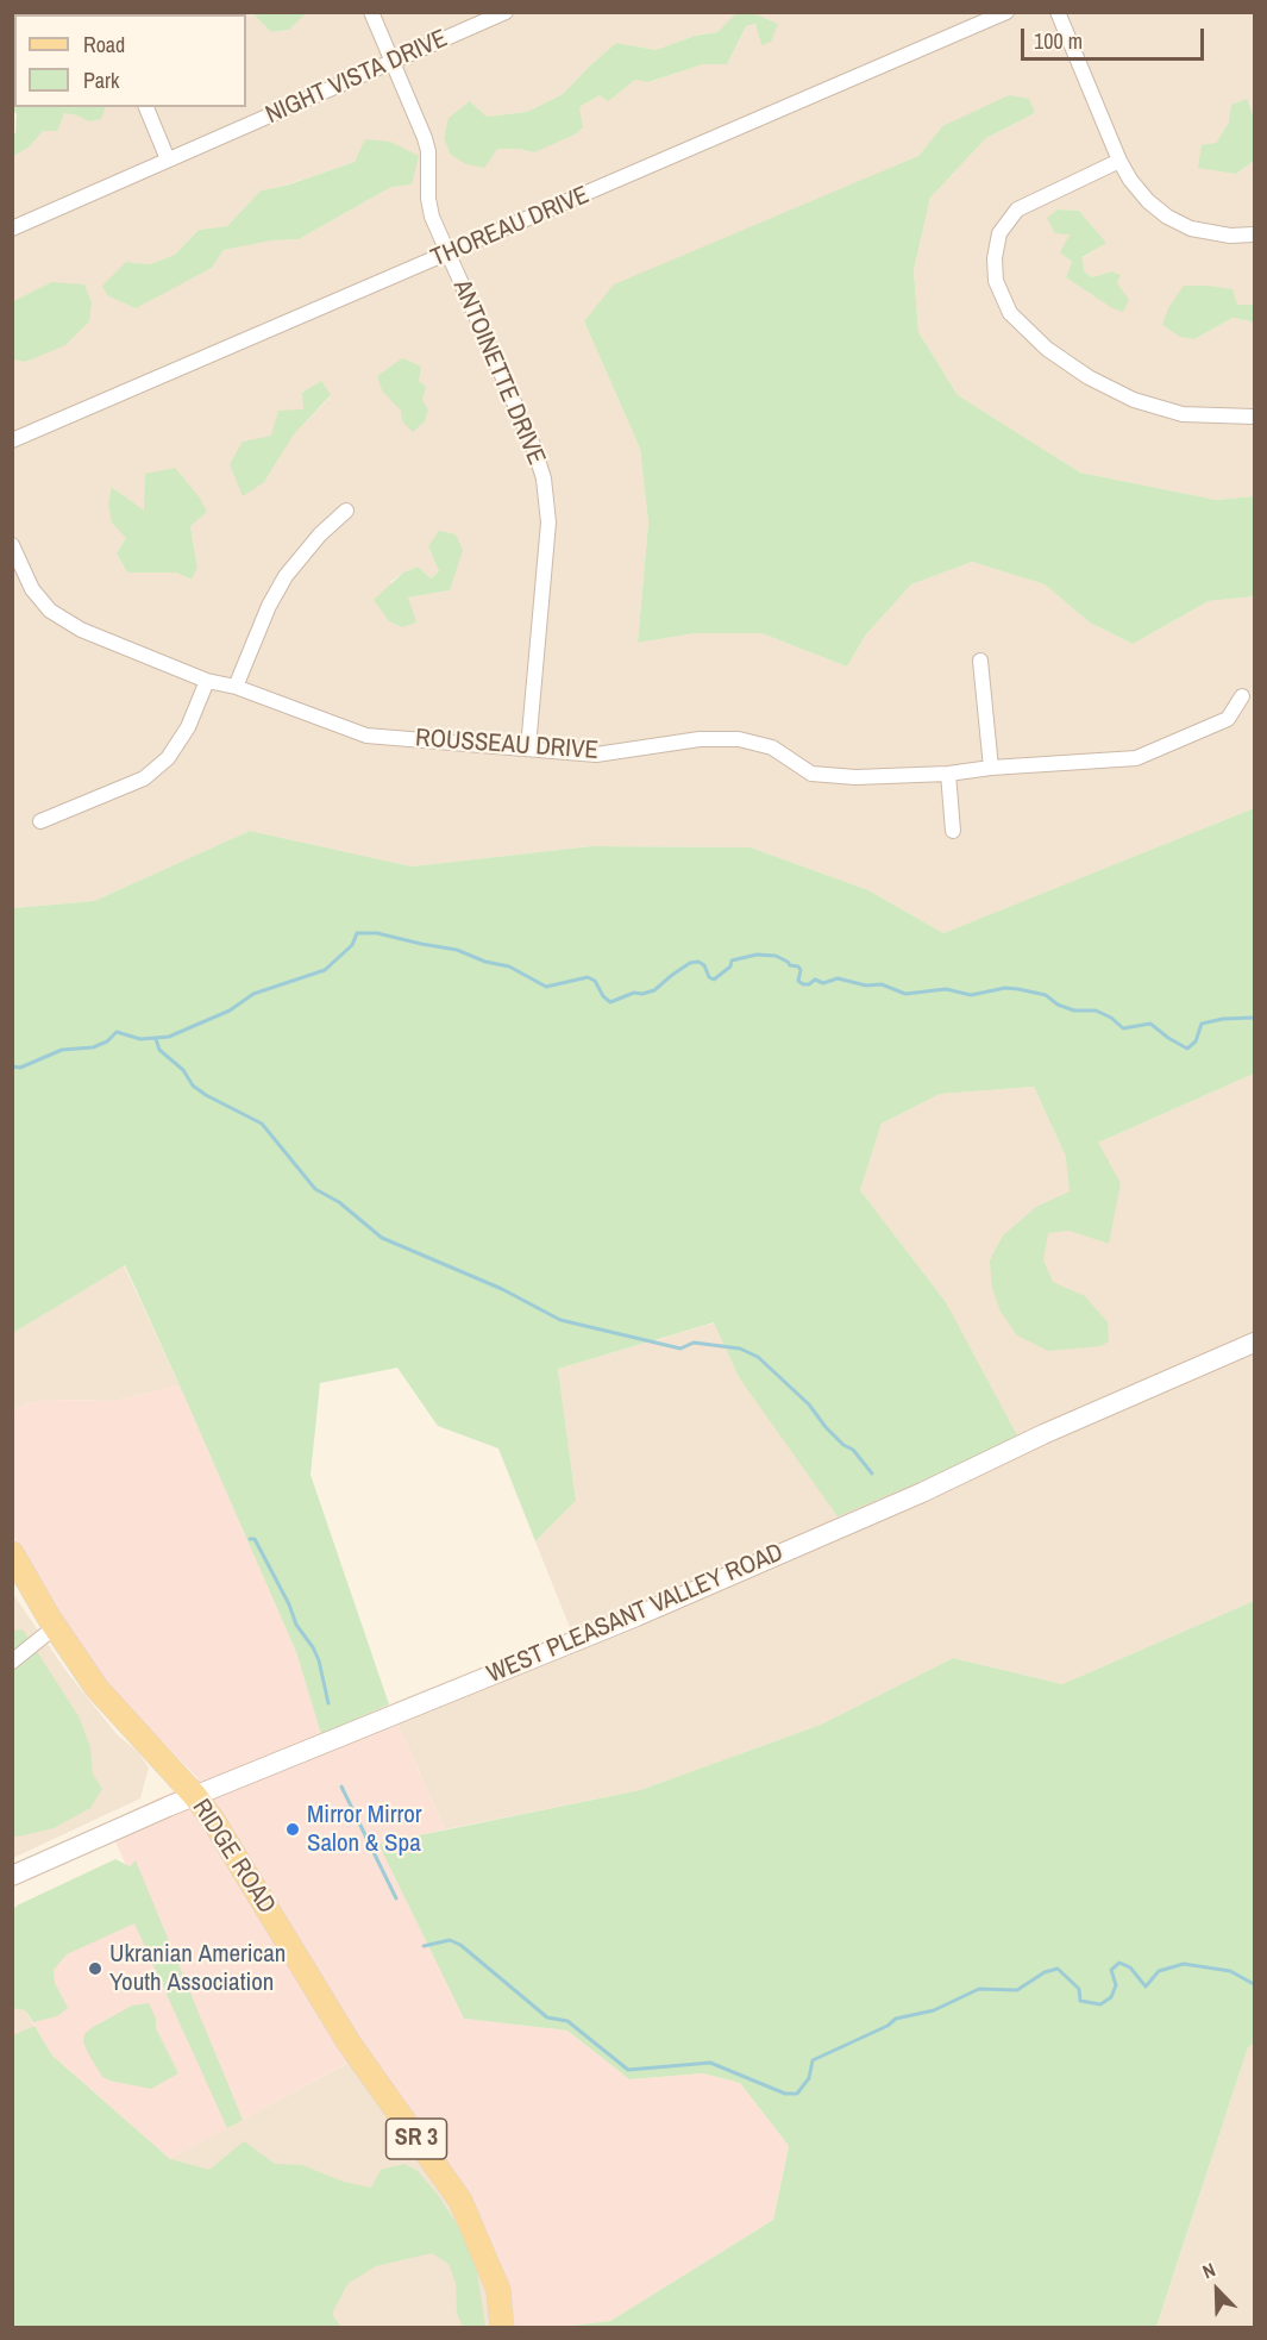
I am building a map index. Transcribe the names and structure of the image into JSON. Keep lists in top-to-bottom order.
{
  "streets": {
    "main road": ["WEST PLEASANT VALLEY ROAD", "RIDGE ROAD", "SR 3"],
    "street": [
      "NIGHT VISTA DRIVE",
      "THOREAU DRIVE",
      "ANTOINETTE DRIVE",
      "ROUSSEAU DRIVE"
    ]
  },
  "crossings": [
    ["NIGHT VISTA DRIVE", "ANTOINETTE DRIVE"],
    ["THOREAU DRIVE", "ANTOINETTE DRIVE"],
    ["ANTOINETTE DRIVE", "ROUSSEAU DRIVE"],
    ["WEST PLEASANT VALLEY ROAD", "RIDGE ROAD"]
  ],
  "places": ["Mirror Mirror Salon & Spa", "Ukranian American Youth Association"],
  "legend": ["Road", "Park"],
  "scale_bar": "100 m",
  "north": "top left"
}
